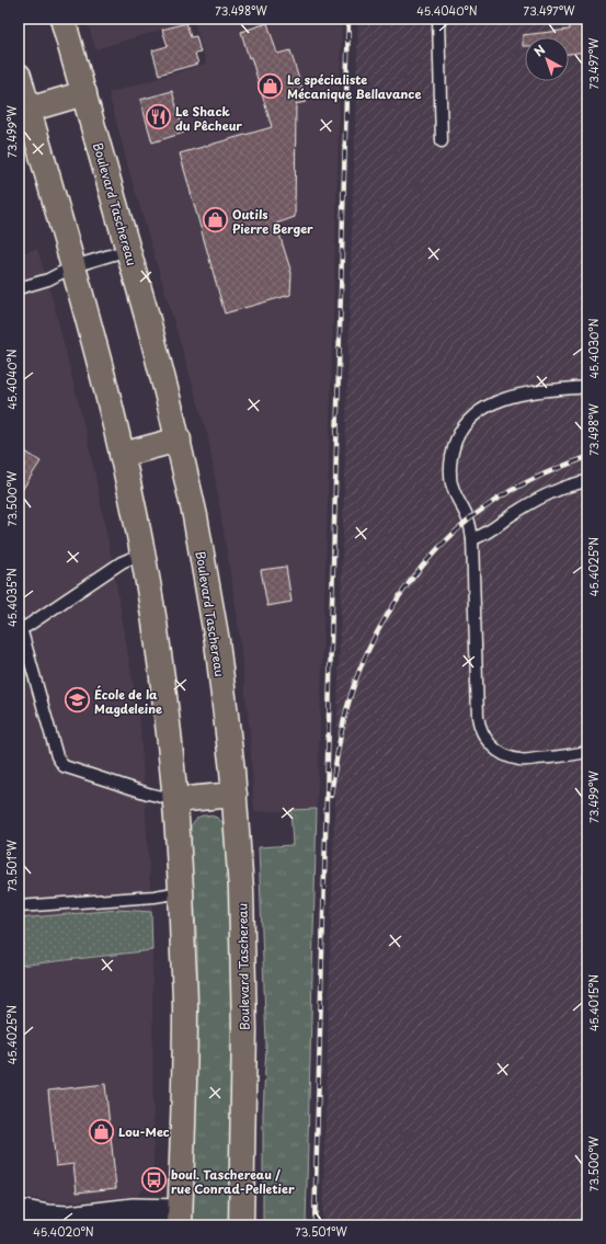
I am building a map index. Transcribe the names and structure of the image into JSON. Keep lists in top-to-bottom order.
{
  "streets": {
    "main road": ["Boulevard Taschereau"]
  },
  "places": {
    "shop": ["Le spécialiste Mécanique Bellavance", "Outils Pierre Berger", "Lou-Mec"],
    "restaurant": ["Le Shack du Pêcheur"],
    "school or university": ["École de la Magdeleine"],
    "bus stop": ["boul. Taschereau / rue Conrad-Pelletier"]
  },
  "north": "top left",
  "coordinates": [
    "73.498°W",
    "45.4040°N",
    "73.497°W",
    "73.499°W",
    "45.4030°N",
    "73.500°W",
    "45.4025°N",
    "45.4035°N",
    "73.501°W",
    "45.4015°N",
    "45.4020°N"
  ]
}
